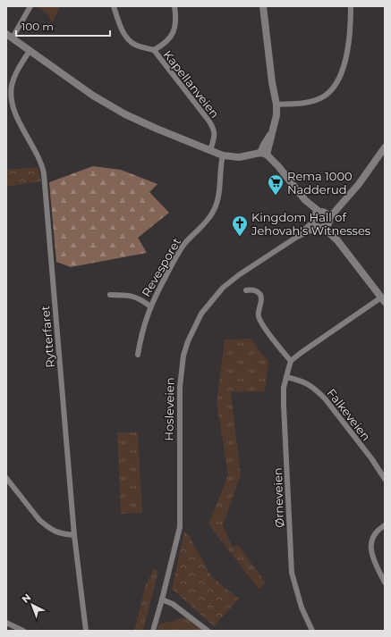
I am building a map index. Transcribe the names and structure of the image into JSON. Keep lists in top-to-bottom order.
{
  "streets": {
    "street": [
      "Kapellanveien",
      "Revesporet",
      "Rytterfaret",
      "Hosleveien",
      "Falkeveien",
      "Ørneveien"
    ]
  },
  "crossings": [
    ["Falkeveien", "Ørneveien"]
  ],
  "places": {
    "supermarket": ["Rema 1000 Nadderud"],
    "church": ["Kingdom Hall of Jehovah's Witnesses"]
  },
  "scale_bar": "100 m",
  "north": "top left"
}
